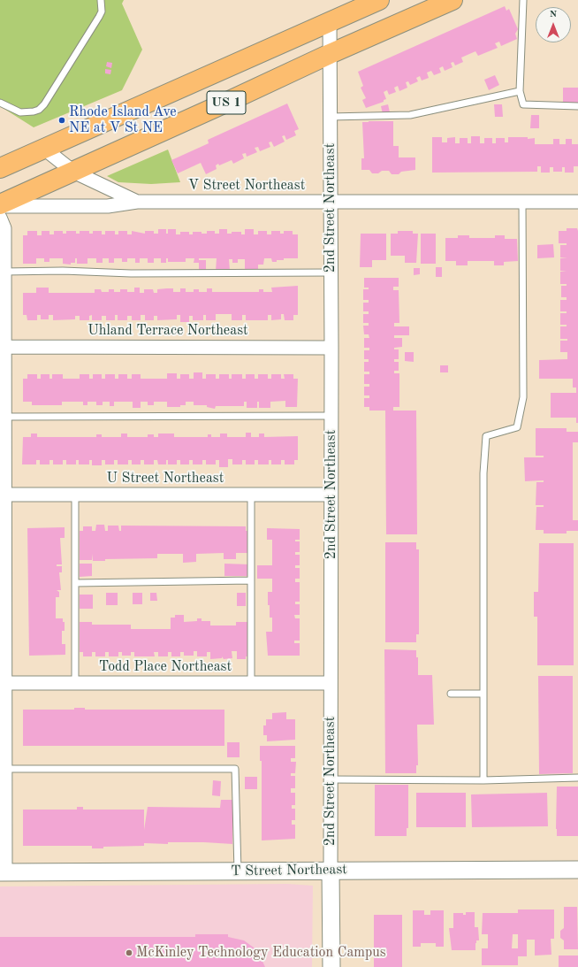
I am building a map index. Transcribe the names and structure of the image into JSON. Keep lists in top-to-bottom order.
{
  "streets": {
    "main road": ["US 1"],
    "street": [
      "V Street Northeast",
      "2nd Street Northeast",
      "Uhland Terrace Northeast",
      "U Street Northeast",
      "Todd Place Northeast",
      "T Street Northeast"
    ]
  },
  "crossings": [
    ["US 1", "V Street Northeast"],
    ["US 1", "2nd Street Northeast"],
    ["V Street Northeast", "2nd Street Northeast"],
    ["2nd Street Northeast", "Uhland Terrace Northeast"],
    ["2nd Street Northeast", "U Street Northeast"],
    ["2nd Street Northeast", "Todd Place Northeast"],
    ["2nd Street Northeast", "T Street Northeast"]
  ],
  "places": ["Rhode Island Ave NE at V St NE", "McKinley Technology Education Campus"],
  "north": "top"
}
